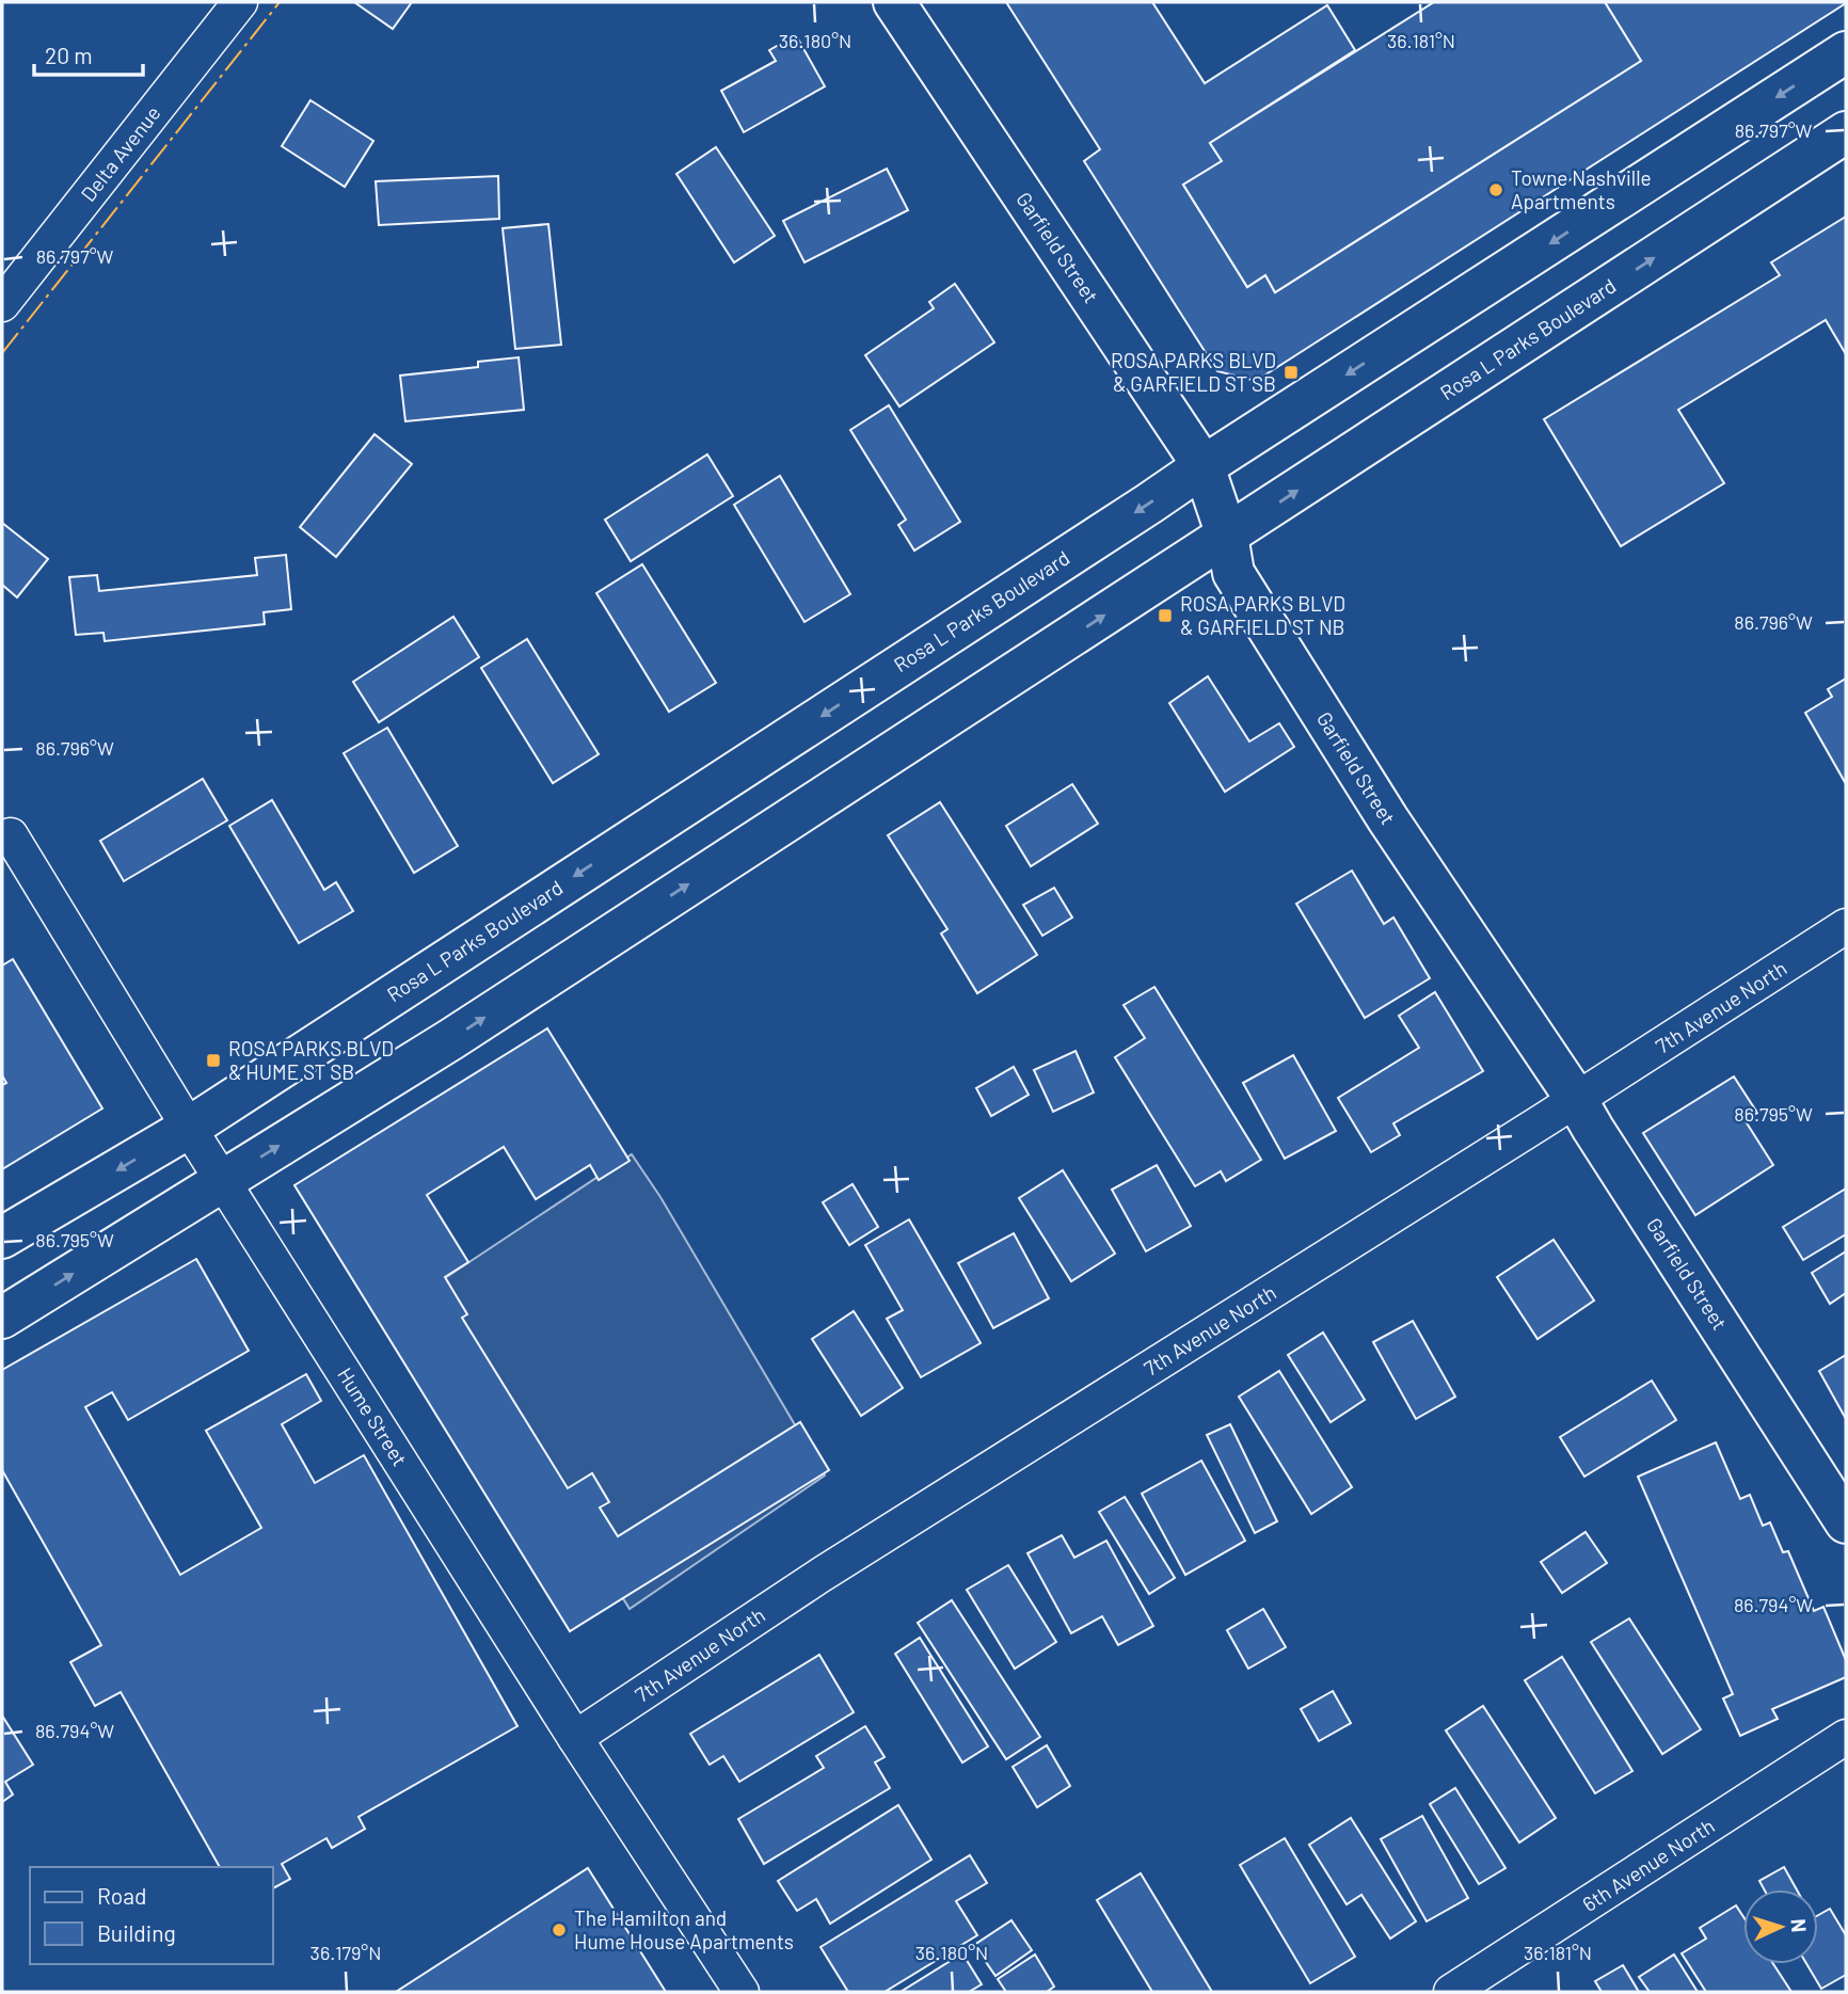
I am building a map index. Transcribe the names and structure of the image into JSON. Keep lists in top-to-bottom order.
{
  "streets": {
    "main road": ["Garfield Street", "Rosa L Parks Boulevard"],
    "street": [
      "Delta Avenue",
      "7th Avenue North",
      "Hume Street",
      "6th Avenue North"
    ]
  },
  "crossings": [
    ["Garfield Street", "Rosa L Parks Boulevard"],
    ["Garfield Street", "7th Avenue North"],
    ["Rosa L Parks Boulevard", "Hume Street"],
    ["7th Avenue North", "Hume Street"]
  ],
  "places": {
    "other": ["Towne Nashville Apartments", "The Hamilton and Hume House Apartments"],
    "transit": ["ROSA PARKS BLVD & GARFIELD ST SB", "ROSA PARKS BLVD & GARFIELD ST NB", "ROSA PARKS BLVD & HUME ST SB"]
  },
  "legend": ["Road", "Building"],
  "scale_bar": "20 m",
  "north": "right",
  "coordinates": [
    "36.180°N",
    "36.181°N",
    "86.797°W",
    "86.796°W",
    "86.795°W",
    "86.794°W",
    "36.179°N"
  ]
}
